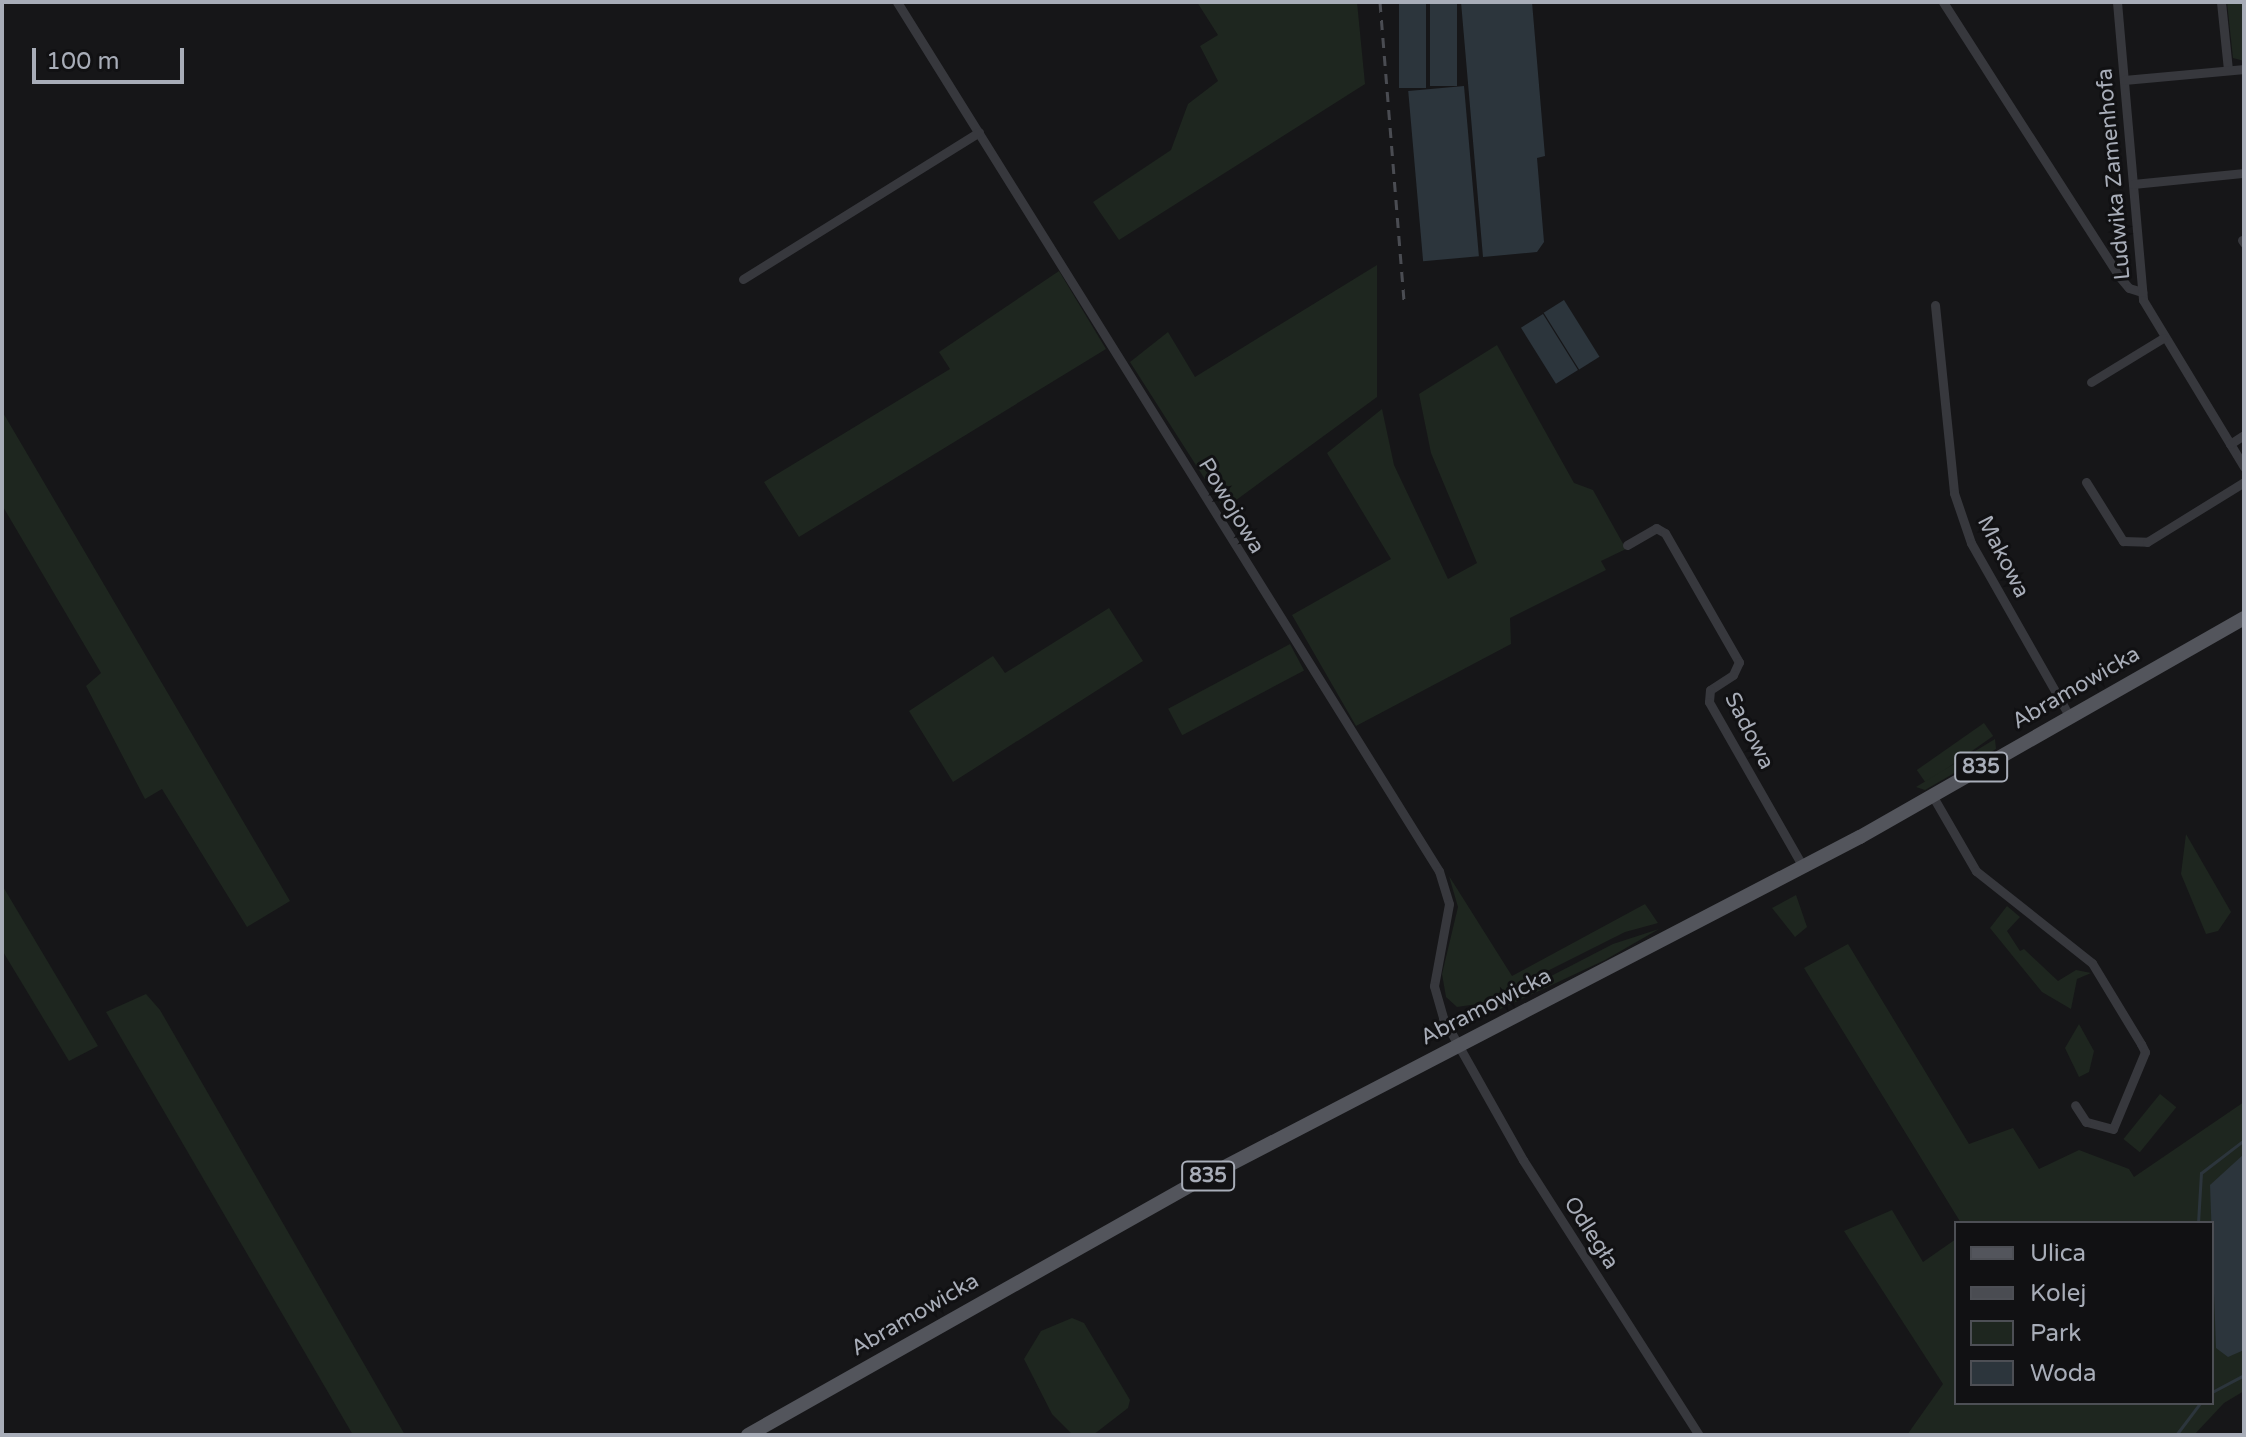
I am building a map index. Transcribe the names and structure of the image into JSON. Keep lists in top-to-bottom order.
{
  "streets": {
    "main road": ["Abramowicka", "835"],
    "street": [
      "Ludwika Zamenhofa",
      "Powojowa",
      "Makowa",
      "Sadowa",
      "Odległa"
    ]
  },
  "crossings": [
    ["Powojowa", "Abramowicka"],
    ["Powojowa", "Odległa"],
    ["Makowa", "Abramowicka"],
    ["Abramowicka", "Sadowa"],
    ["Abramowicka", "Odległa"]
  ],
  "legend": [
    "Ulica",
    "Kolej",
    "Park",
    "Woda"
  ],
  "scale_bar": "100 m"
}
